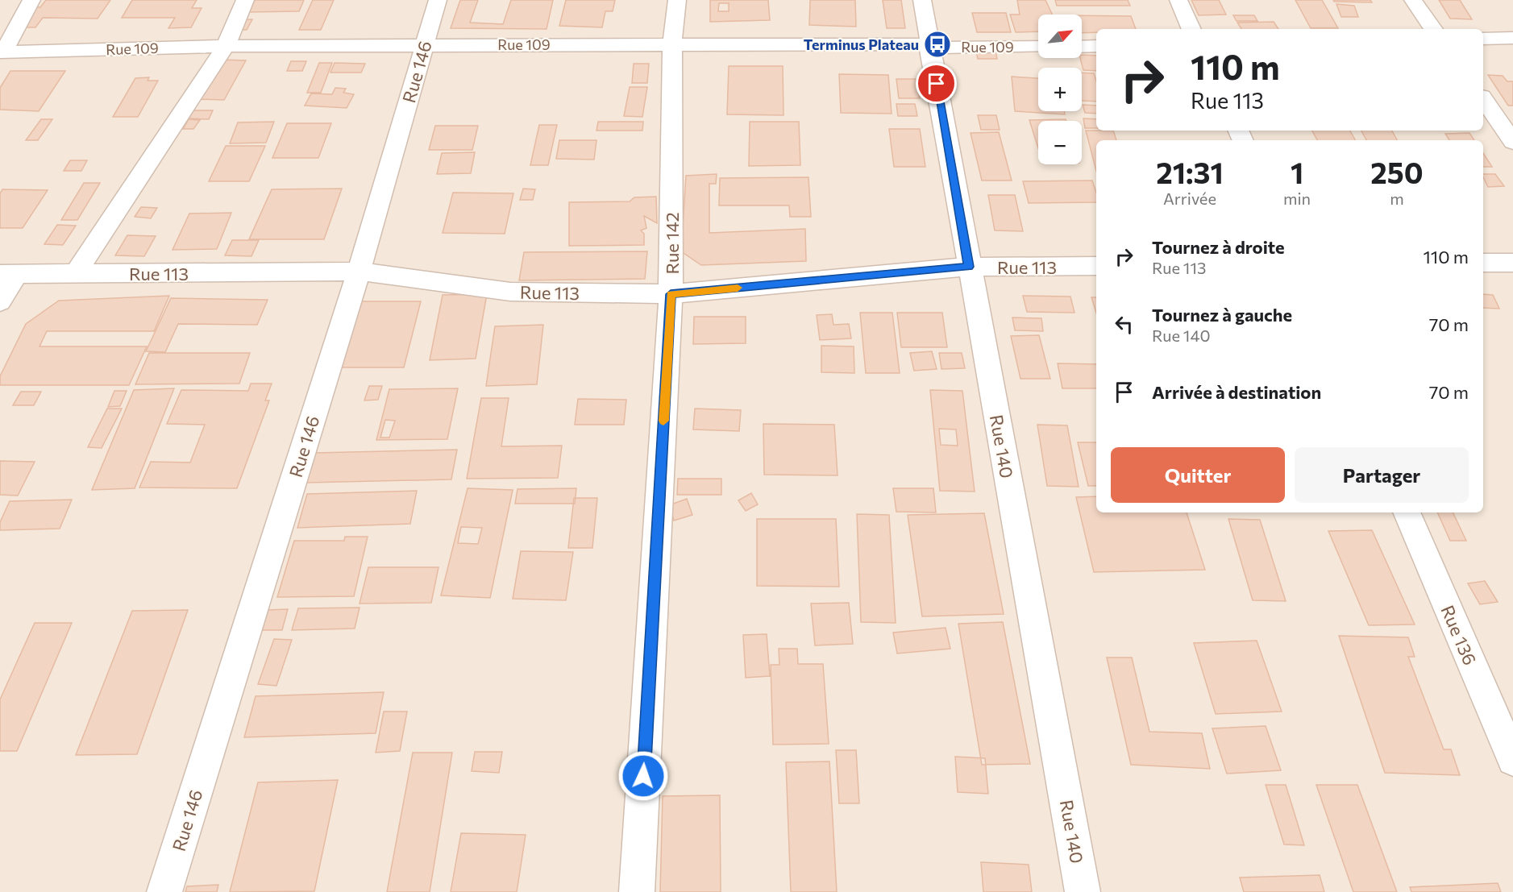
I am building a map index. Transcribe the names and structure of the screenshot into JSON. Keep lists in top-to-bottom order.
{
  "streets": {
    "street": [
      "Rue 109",
      "Rue 146",
      "Rue 142",
      "Rue 113",
      "Rue 140",
      "Rue 136"
    ]
  },
  "crossings": [
    ["Rue 109", "Rue 146"],
    ["Rue 109", "Rue 142"],
    ["Rue 109", "Rue 140"],
    ["Rue 146", "Rue 113"],
    ["Rue 142", "Rue 113"],
    ["Rue 113", "Rue 140"]
  ],
  "places": {
    "bus stop": ["Terminus Plateau"]
  },
  "north": "top right",
  "page": {
    "map_buttons": ["+", "−"],
    "turn": ["110 m", "Rue 113"],
    "eta": [
      "21:31",
      "Arrivée",
      "1",
      "min",
      "250",
      "m"
    ],
    "list": [
      {
        "name": "Tournez à droite",
        "note": "Rue 113",
        "value": "110 m"
      },
      {
        "name": "Tournez à gauche",
        "note": "Rue 140",
        "value": "70 m"
      },
      {
        "name": "Arrivée à destination",
        "value": "70 m"
      }
    ],
    "buttons": ["Quitter", "Partager"]
  }
}
